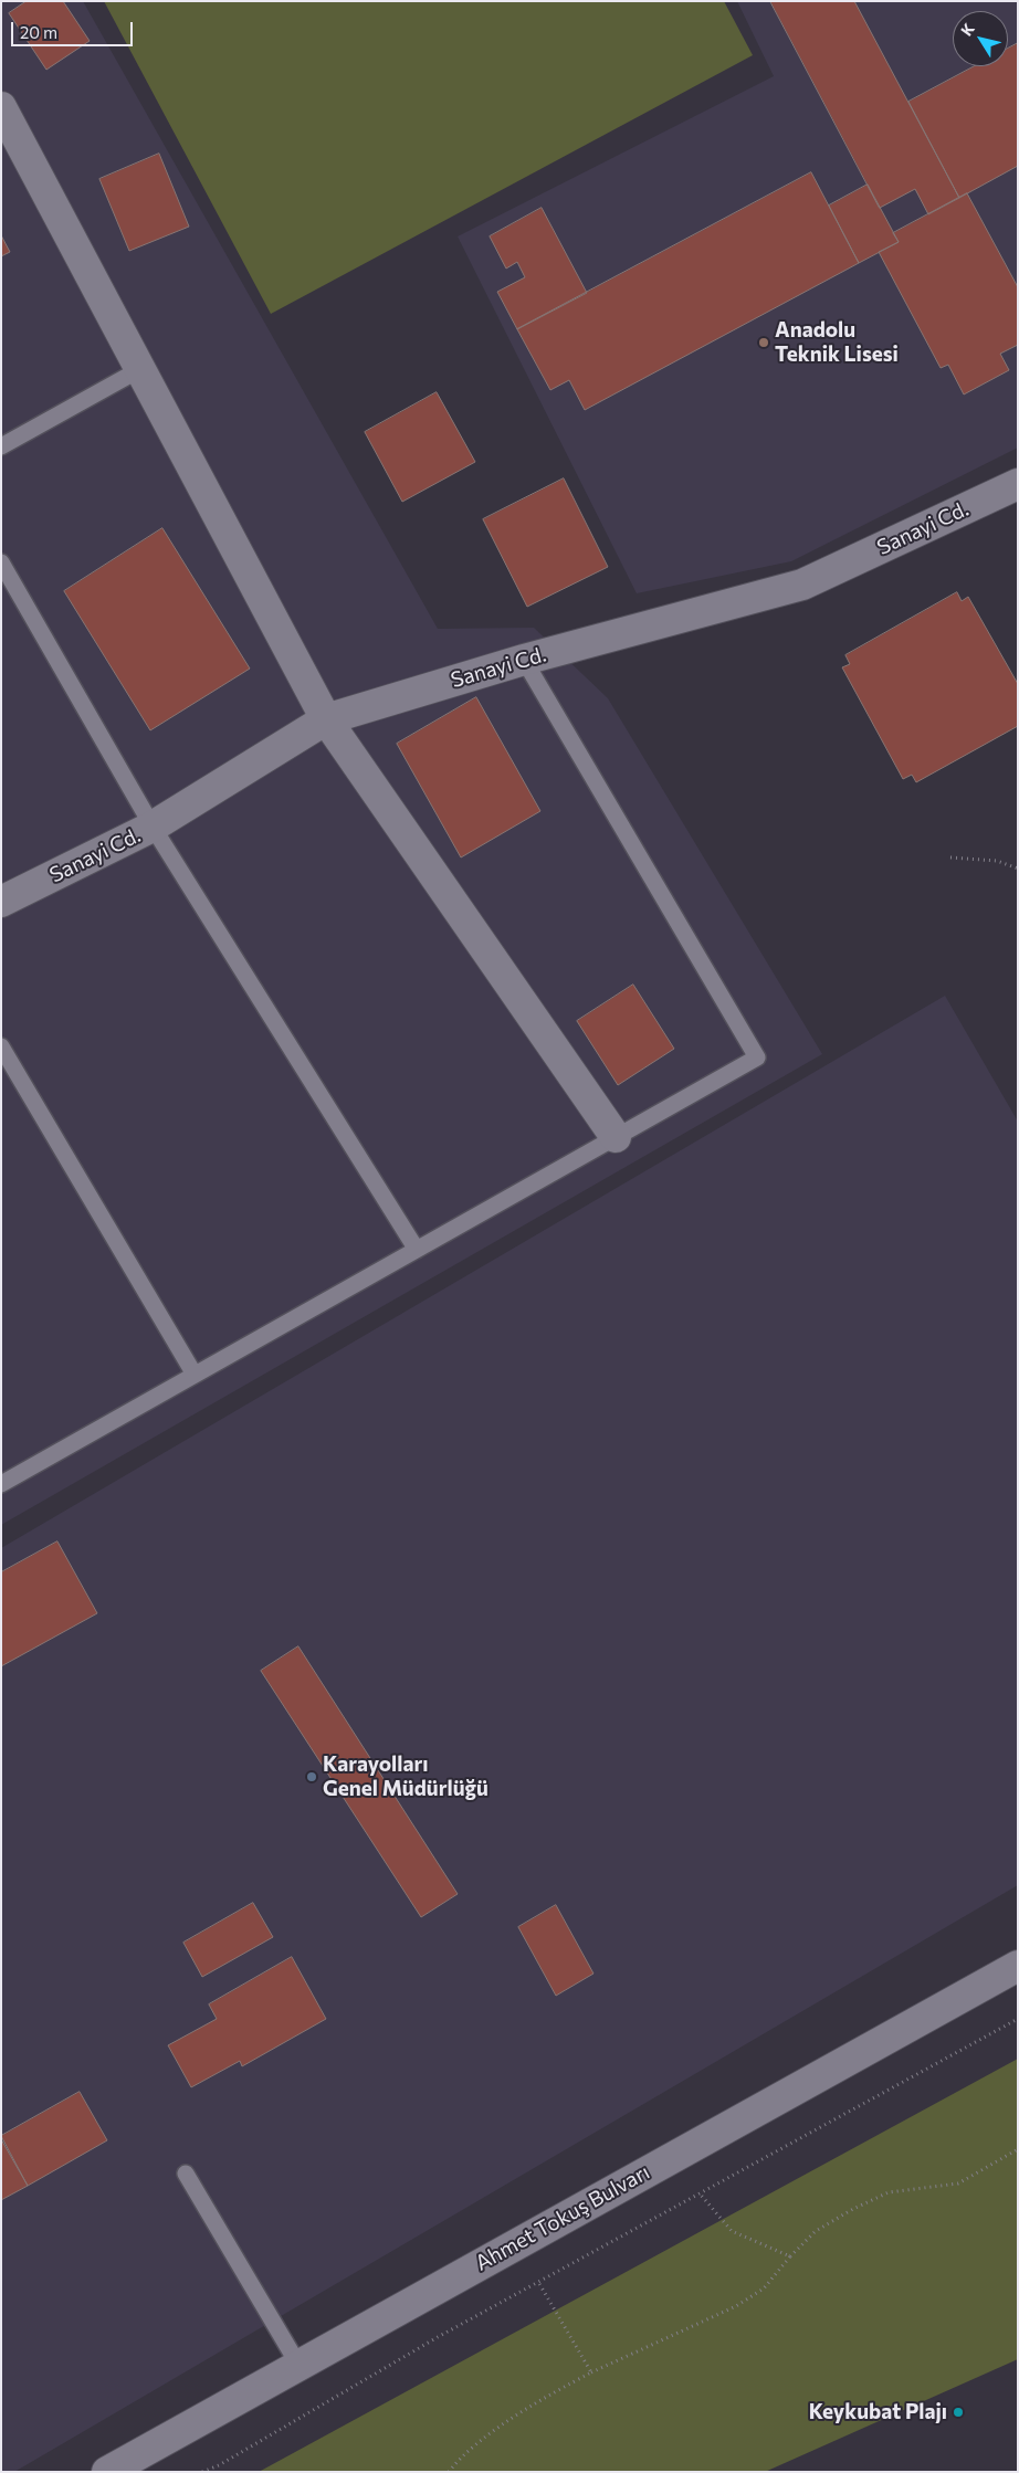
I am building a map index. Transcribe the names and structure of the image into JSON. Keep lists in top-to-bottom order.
{
  "streets": {
    "street": ["Sanayi Cd.", "Ahmet Tokuş Bulvarı"]
  },
  "places": ["Anadolu Teknik Lisesi", "Karayolları Genel Müdürlüğü", "Keykubat Plajı"],
  "scale_bar": "20 m",
  "north": "top left"
}
